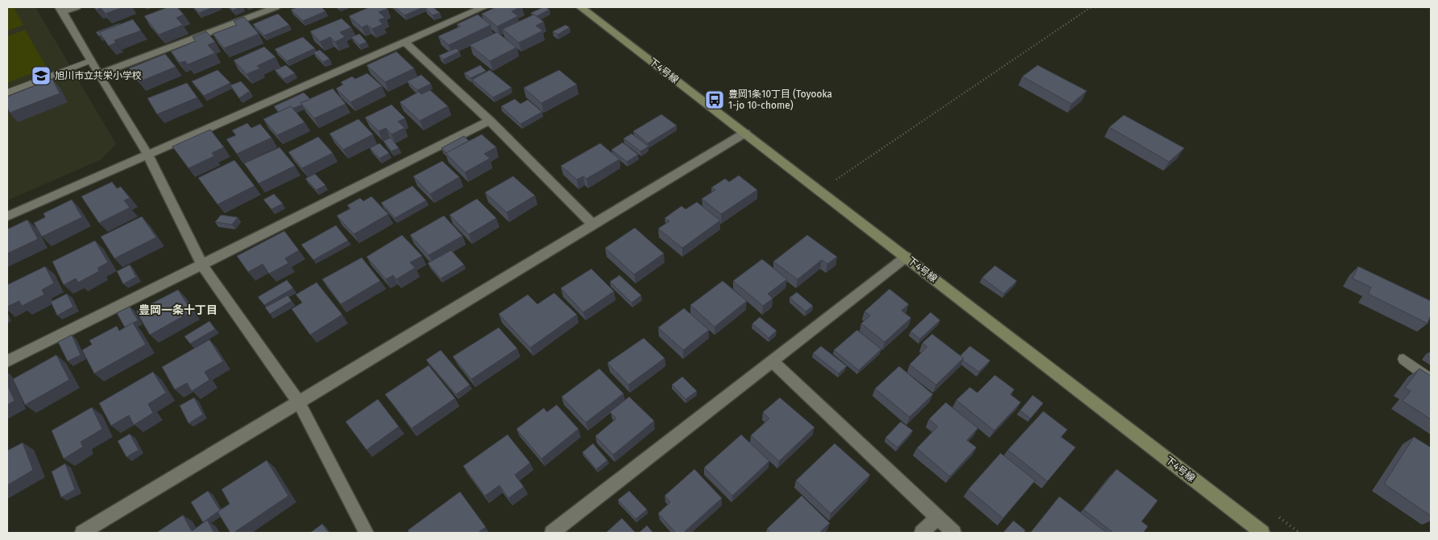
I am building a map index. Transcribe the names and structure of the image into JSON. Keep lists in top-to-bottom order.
{
  "streets": {
    "street": ["下4号線"]
  },
  "districts": ["豊岡一条十丁目"],
  "places": {
    "school or university": ["旭川市立共栄小学校"],
    "bus stop": ["豊岡1条10丁目 (Toyooka 1-jo 10-chome)"]
  }
}
